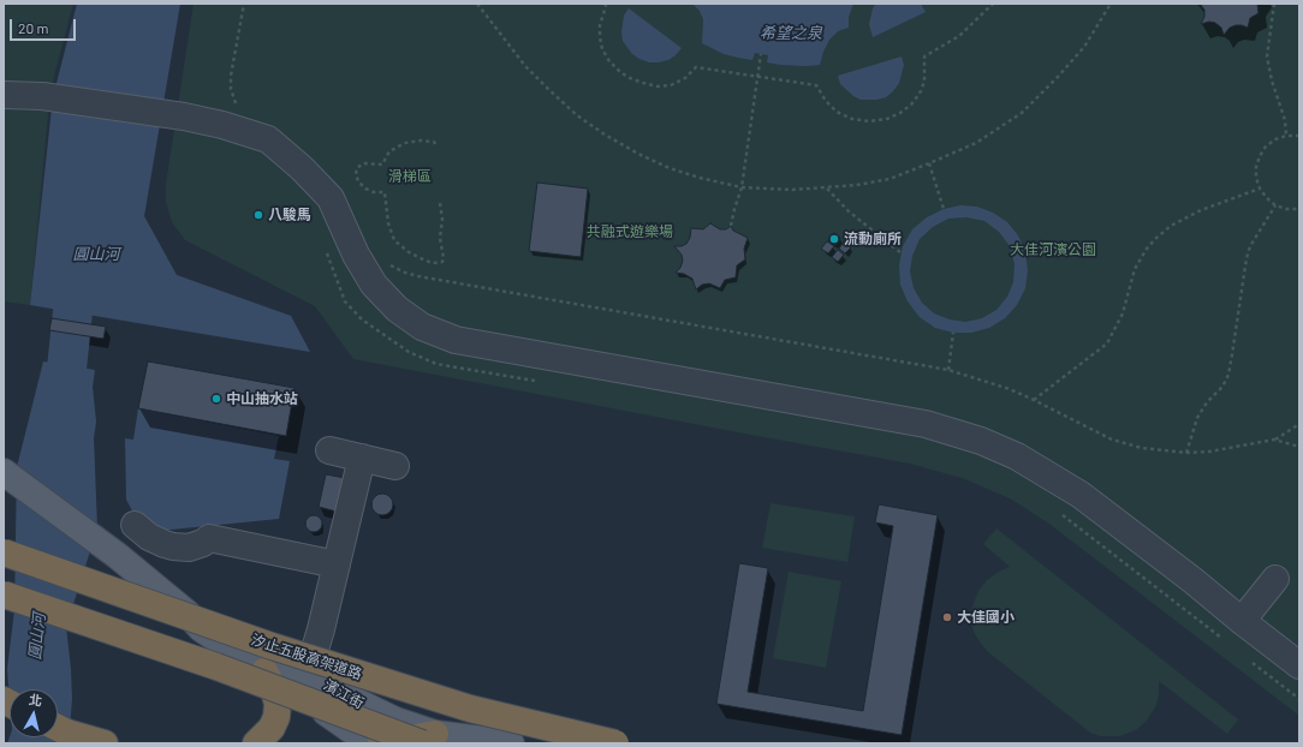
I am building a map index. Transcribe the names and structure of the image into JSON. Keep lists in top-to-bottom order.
{
  "streets": {
    "highway": ["汐止五股高架道路"],
    "main road": ["濱江街"]
  },
  "water": ["希望之泉", "圓山河"],
  "parks": ["滑梯區", "共融式遊樂場", "大佳河濱公園"],
  "places": [
    "八駿馬",
    "流動廁所",
    "中山抽水站",
    "大佳國小"
  ],
  "scale_bar": "20 m",
  "north": "top"
}
